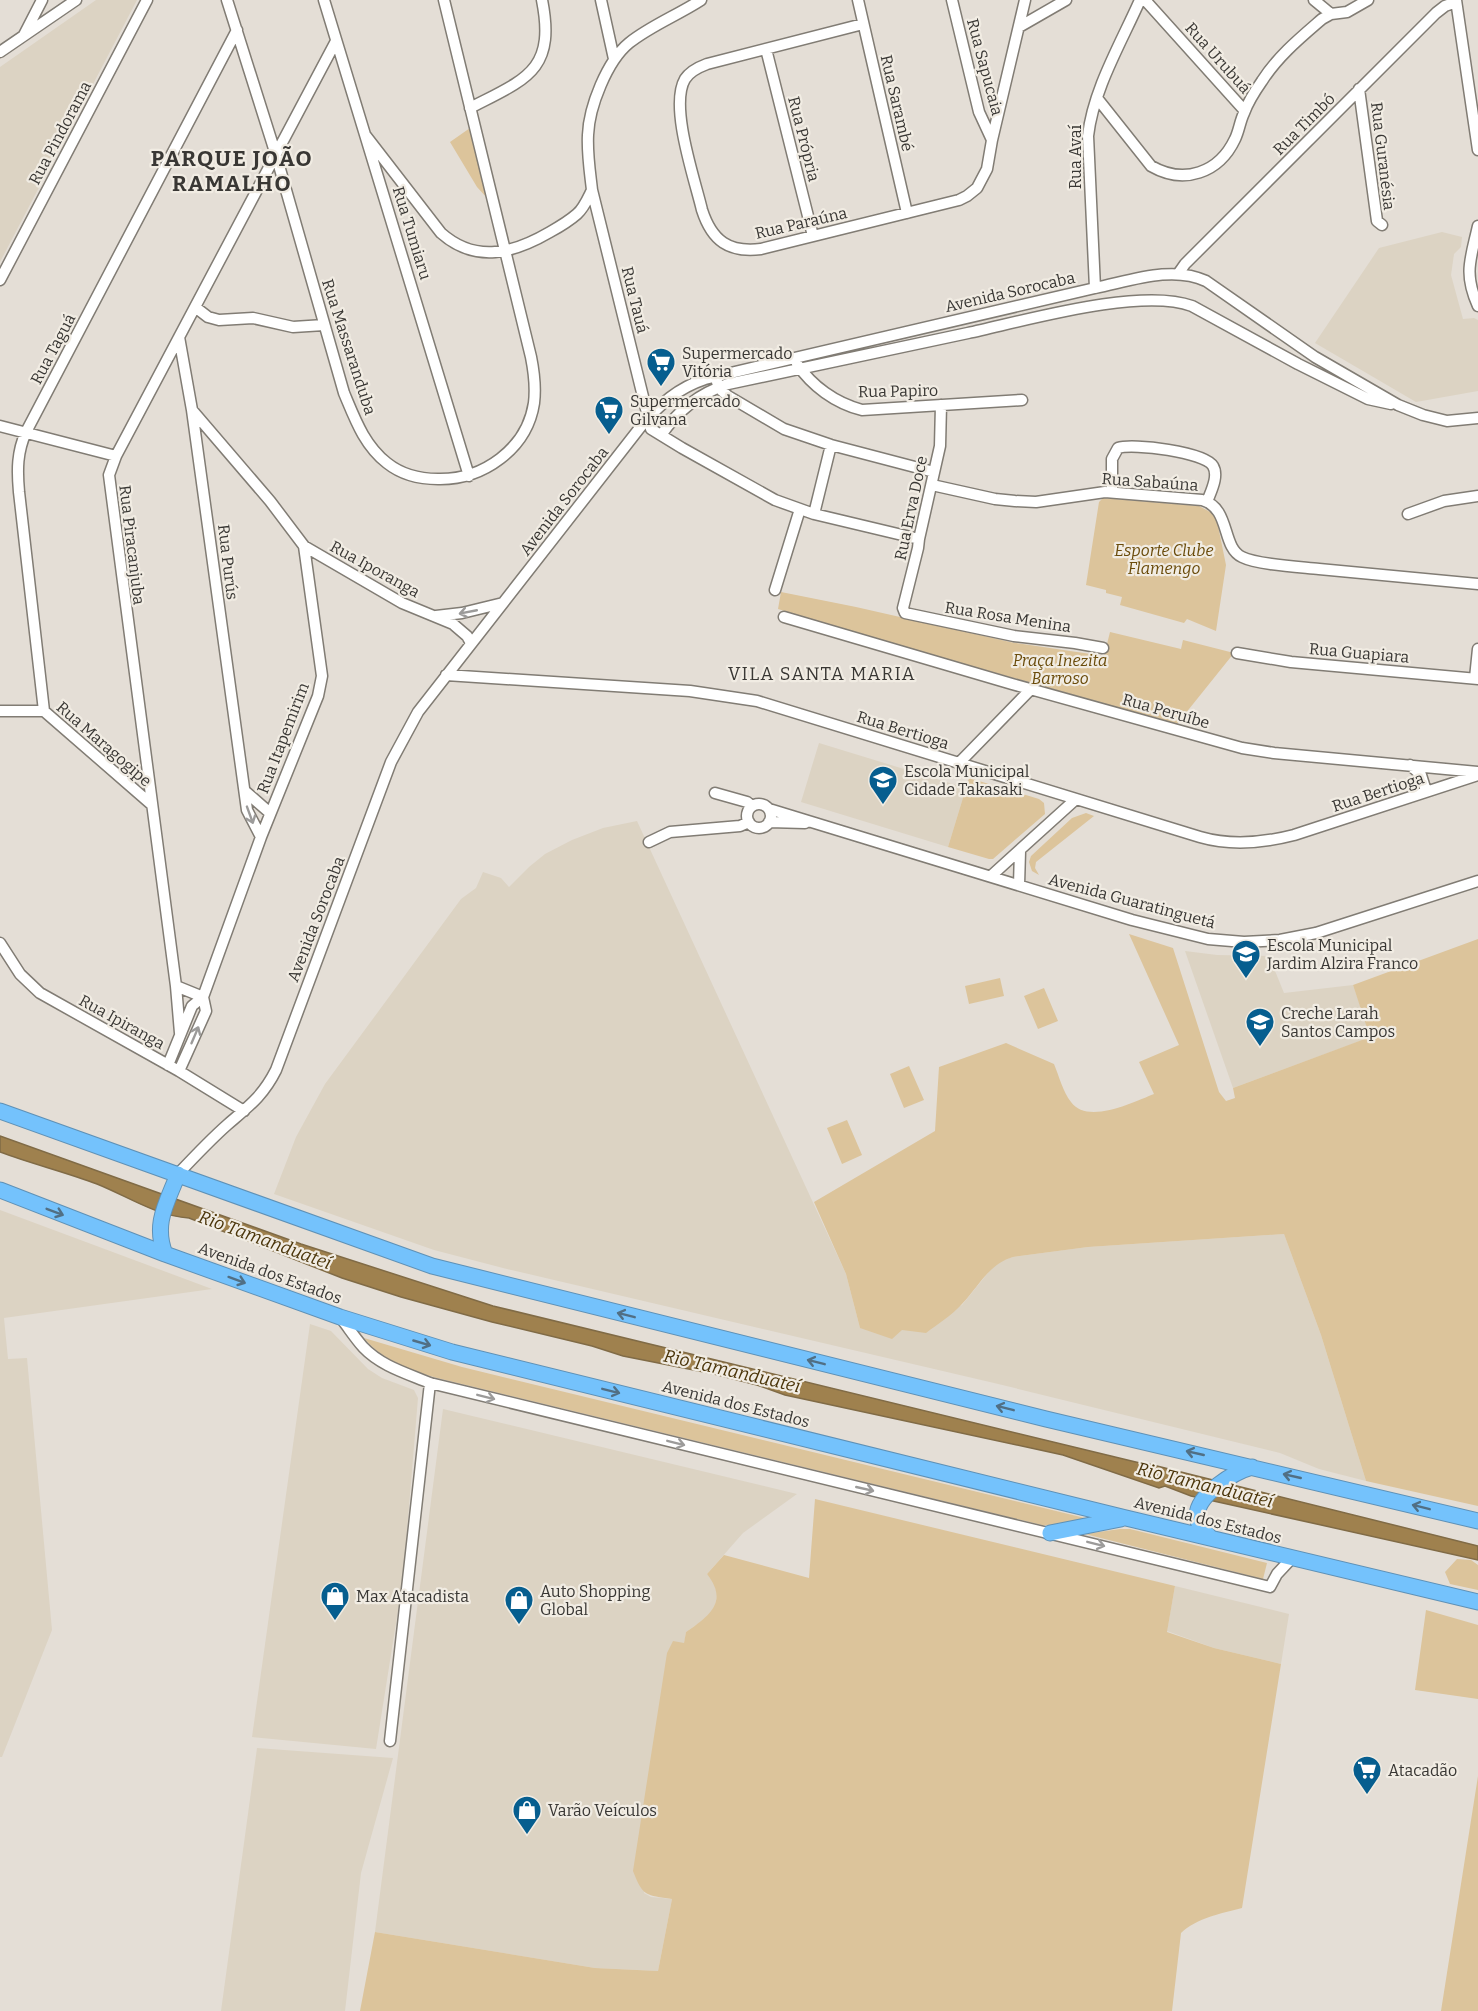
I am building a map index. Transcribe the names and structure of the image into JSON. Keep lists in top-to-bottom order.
{
  "streets": {
    "highway": ["Avenida dos Estados"],
    "street": [
      "Rua Urubuá",
      "Rua Sapucaia",
      "Rua Sarambé",
      "Rua Timbó",
      "Rua Pindorama",
      "Rua Própria",
      "Rua Guranésia",
      "Rua Avaí",
      "Rua Paraúna",
      "Rua Tumiaru",
      "Avenida Sorocaba",
      "Rua Tauá",
      "Rua Massaranduba",
      "Rua Taguá",
      "Rua Papiro",
      "Rua Sabaúna",
      "Rua Erva Doce",
      "Rua Piracanjuba",
      "Rua Purús",
      "Rua Iporanga",
      "Rua Rosa Menina",
      "Rua Guapiara",
      "Rua Peruíbe",
      "Rua Bertioga",
      "Rua Itapemirim",
      "Rua Maragogipe",
      "Avenida Guaratinguetá",
      "Rua Ipiranga"
    ]
  },
  "crossings": [
    ["Rua Sapucaia", "Rua Paraúna"],
    ["Rua Sarambé", "Rua Paraúna"],
    ["Rua Timbó", "Rua Guranésia"],
    ["Rua Timbó", "Avenida Sorocaba"],
    ["Rua Própria", "Rua Paraúna"],
    ["Rua Avaí", "Avenida Sorocaba"],
    ["Rua Tumiaru", "Rua Massaranduba"],
    ["Rua Tumiaru", "Rua Piracanjuba"],
    ["Avenida Sorocaba", "Rua Tauá"],
    ["Avenida Sorocaba", "Rua Papiro"],
    ["Avenida Sorocaba", "Rua Iporanga"],
    ["Avenida Sorocaba", "Rua Bertioga"],
    ["Avenida Sorocaba", "Rua Ipiranga"],
    ["Rua Massaranduba", "Rua Taguá"],
    ["Rua Massaranduba", "Rua Piracanjuba"],
    ["Rua Taguá", "Rua Maragogipe"],
    ["Rua Papiro", "Rua Erva Doce"],
    ["Rua Sabaúna", "Rua Erva Doce"],
    ["Rua Erva Doce", "Rua Rosa Menina"],
    ["Rua Piracanjuba", "Rua Purús"],
    ["Rua Piracanjuba", "Rua Itapemirim"],
    ["Rua Piracanjuba", "Rua Maragogipe"],
    ["Rua Purús", "Rua Itapemirim"],
    ["Rua Iporanga", "Rua Itapemirim"],
    ["Rua Peruíbe", "Rua Bertioga"],
    ["Rua Itapemirim", "Rua Ipiranga"]
  ],
  "districts": ["PARQUE JOÃO RAMALHO", "VILA SANTA MARIA"],
  "water": ["Rio Tamanduateí"],
  "parks": ["Esporte Clube Flamengo", "Praça Inezita Barroso"],
  "places": {
    "supermarket": ["Supermercado Vitória", "Supermercado Gilvana", "Atacadão"],
    "school or university": ["Escola Municipal Cidade Takasaki", "Escola Municipal Jardim Alzira Franco", "Creche Larah Santos Campos"],
    "shop": ["Max Atacadista", "Auto Shopping Global", "Varão Veículos"]
  }
}
